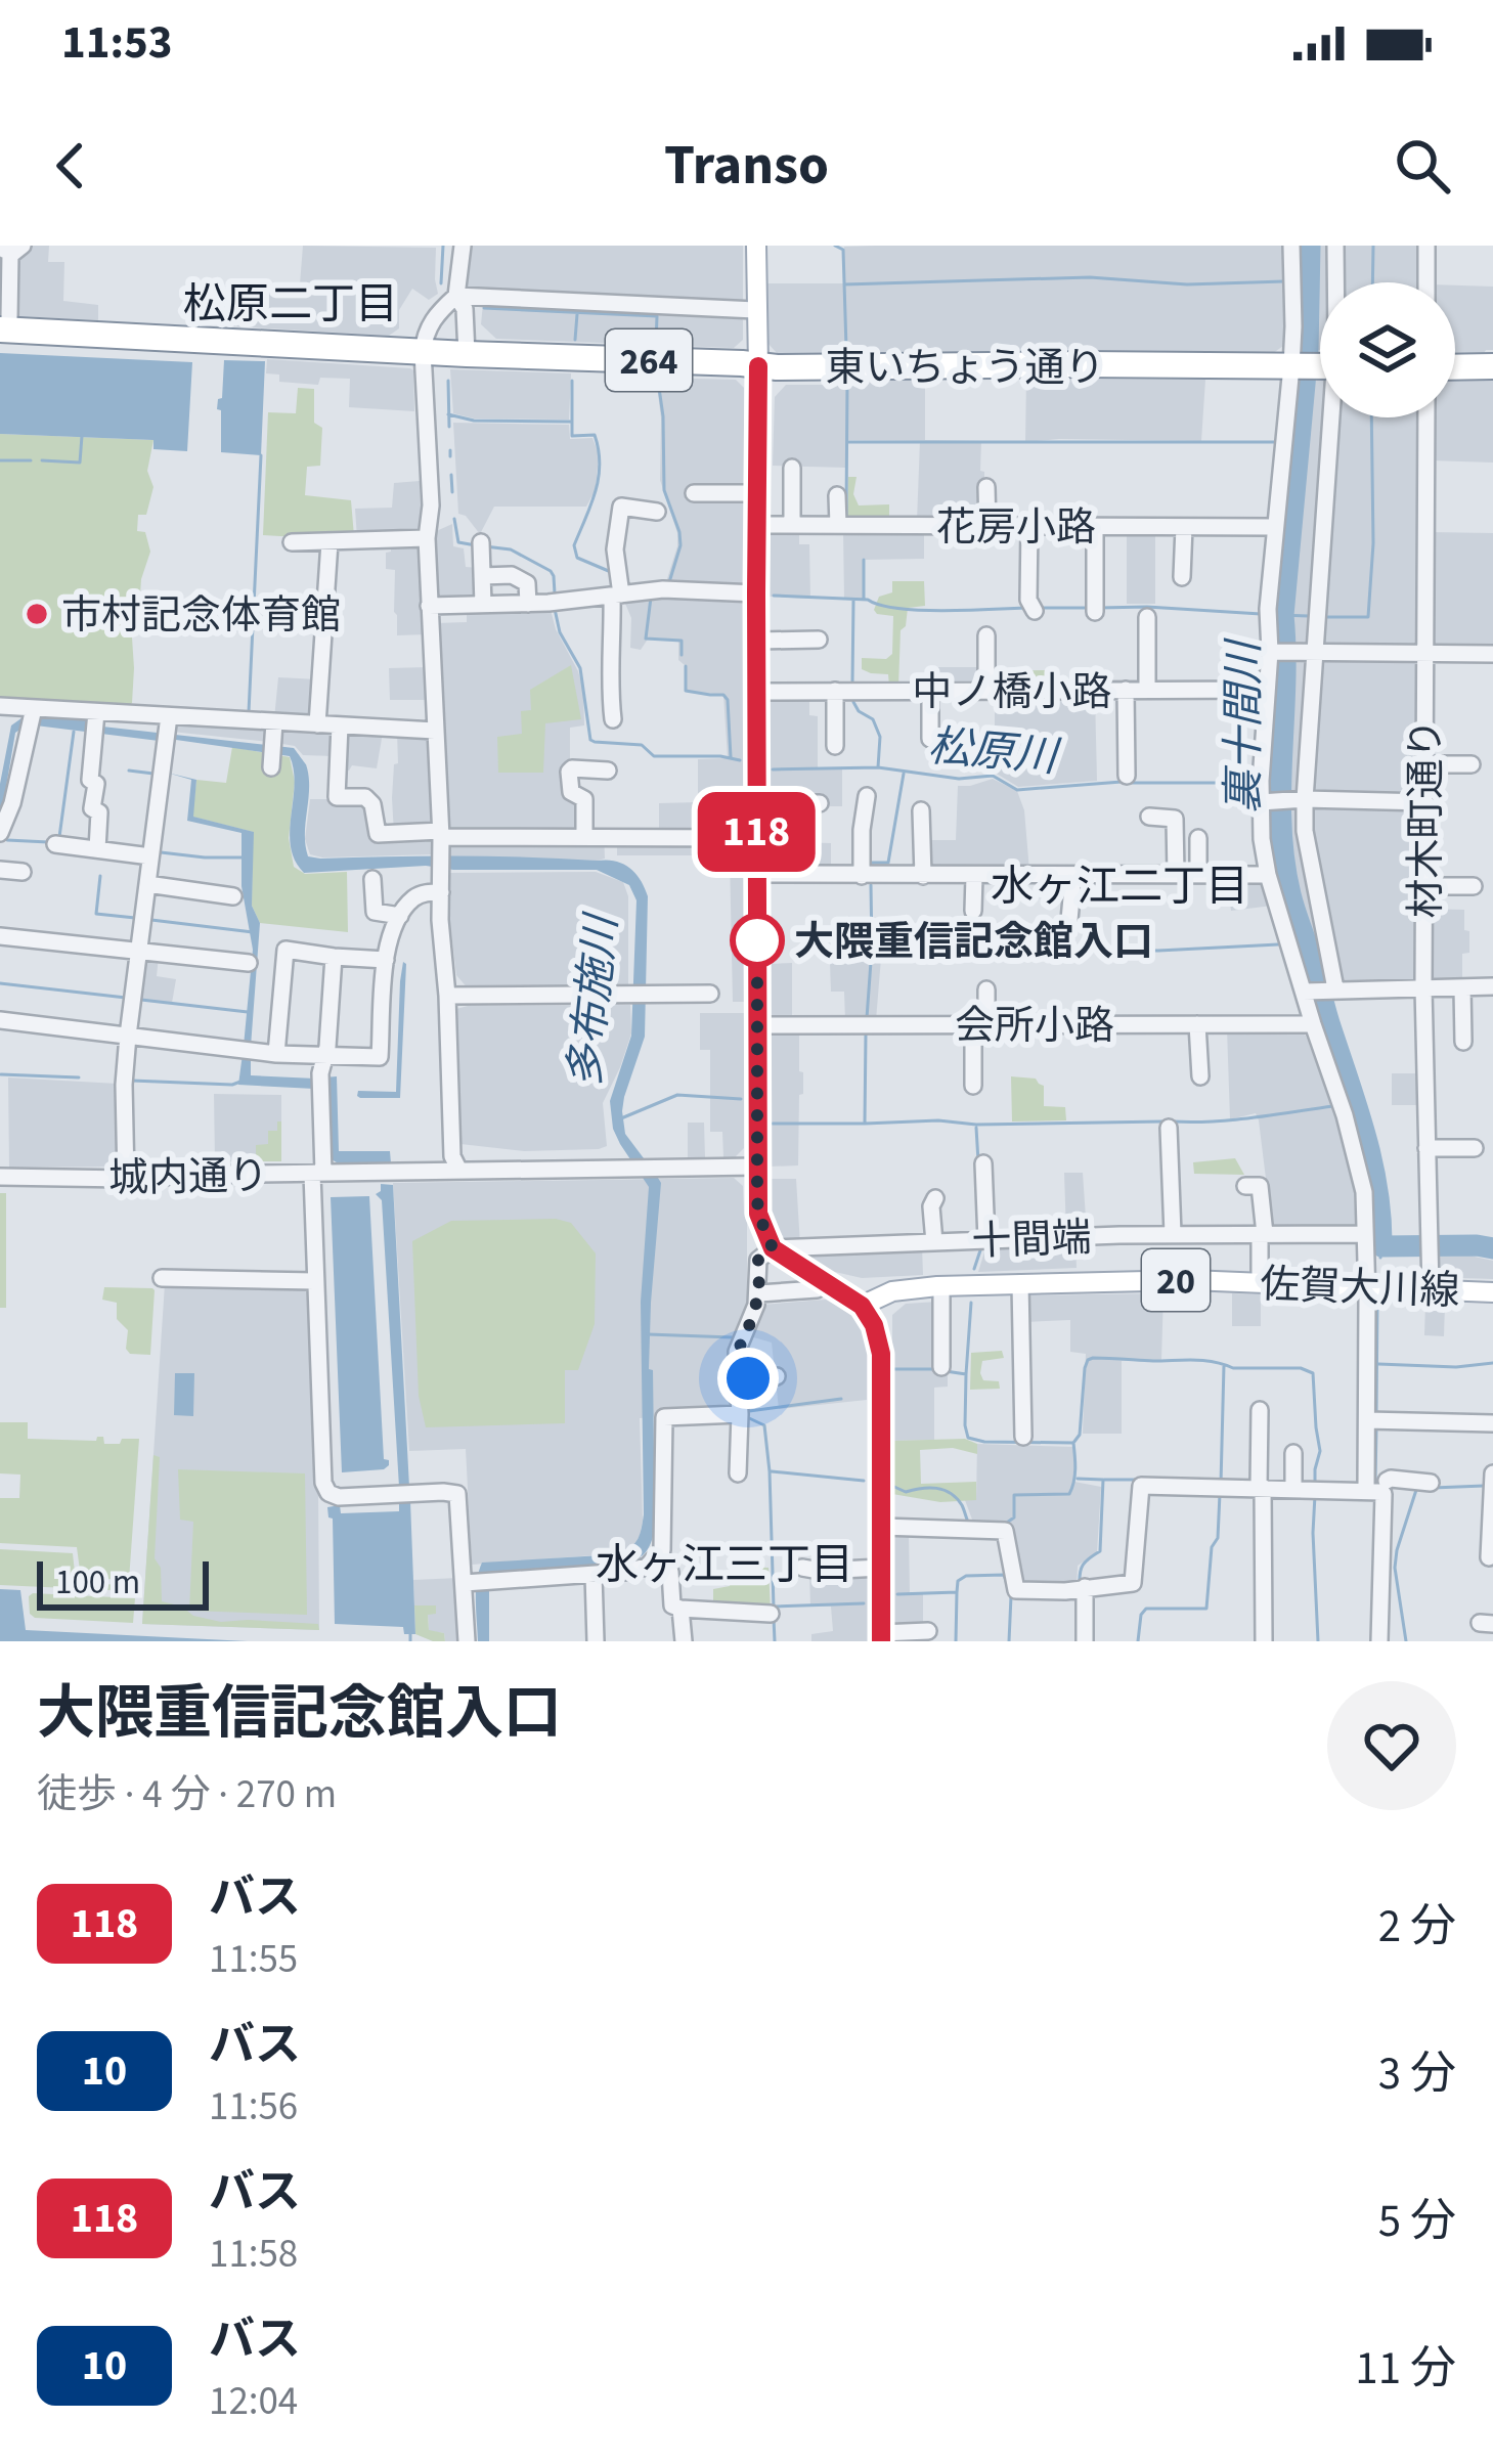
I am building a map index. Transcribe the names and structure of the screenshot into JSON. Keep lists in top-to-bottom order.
{
  "streets": {
    "highway": ["264", "東いちょう通り"],
    "main road": ["20", "佐賀大川線"],
    "street": [
      "花房小路",
      "中ノ橋小路",
      "材木町通り",
      "会所小路",
      "城内通り",
      "十間端"
    ]
  },
  "crossings": [
    ["材木町通り", "佐賀大川線"]
  ],
  "districts": ["松原二丁目", "水ヶ江二丁目", "水ヶ江三丁目"],
  "water": ["裏十間川", "松原川", "多布施川"],
  "places": ["市村記念体育館", "大隈重信記念館入口"],
  "lines": ["bus line 118"],
  "scale_bar": "100 m",
  "page": {
    "status": "11:53",
    "header": "Transo",
    "on_map": "118",
    "scale": "100 m",
    "heading": ["大隈重信記念館入口", "徒歩 · 4 分 · 270 m"],
    "list": [
      {
        "mark": "118",
        "name": "バス",
        "note": "11:55",
        "value": "2 分"
      },
      {
        "mark": "10",
        "name": "バス",
        "note": "11:56",
        "value": "3 分"
      },
      {
        "mark": "118",
        "name": "バス",
        "note": "11:58",
        "value": "5 分"
      },
      {
        "mark": "10",
        "name": "バス",
        "note": "12:04",
        "value": "11 分"
      }
    ]
  }
}
